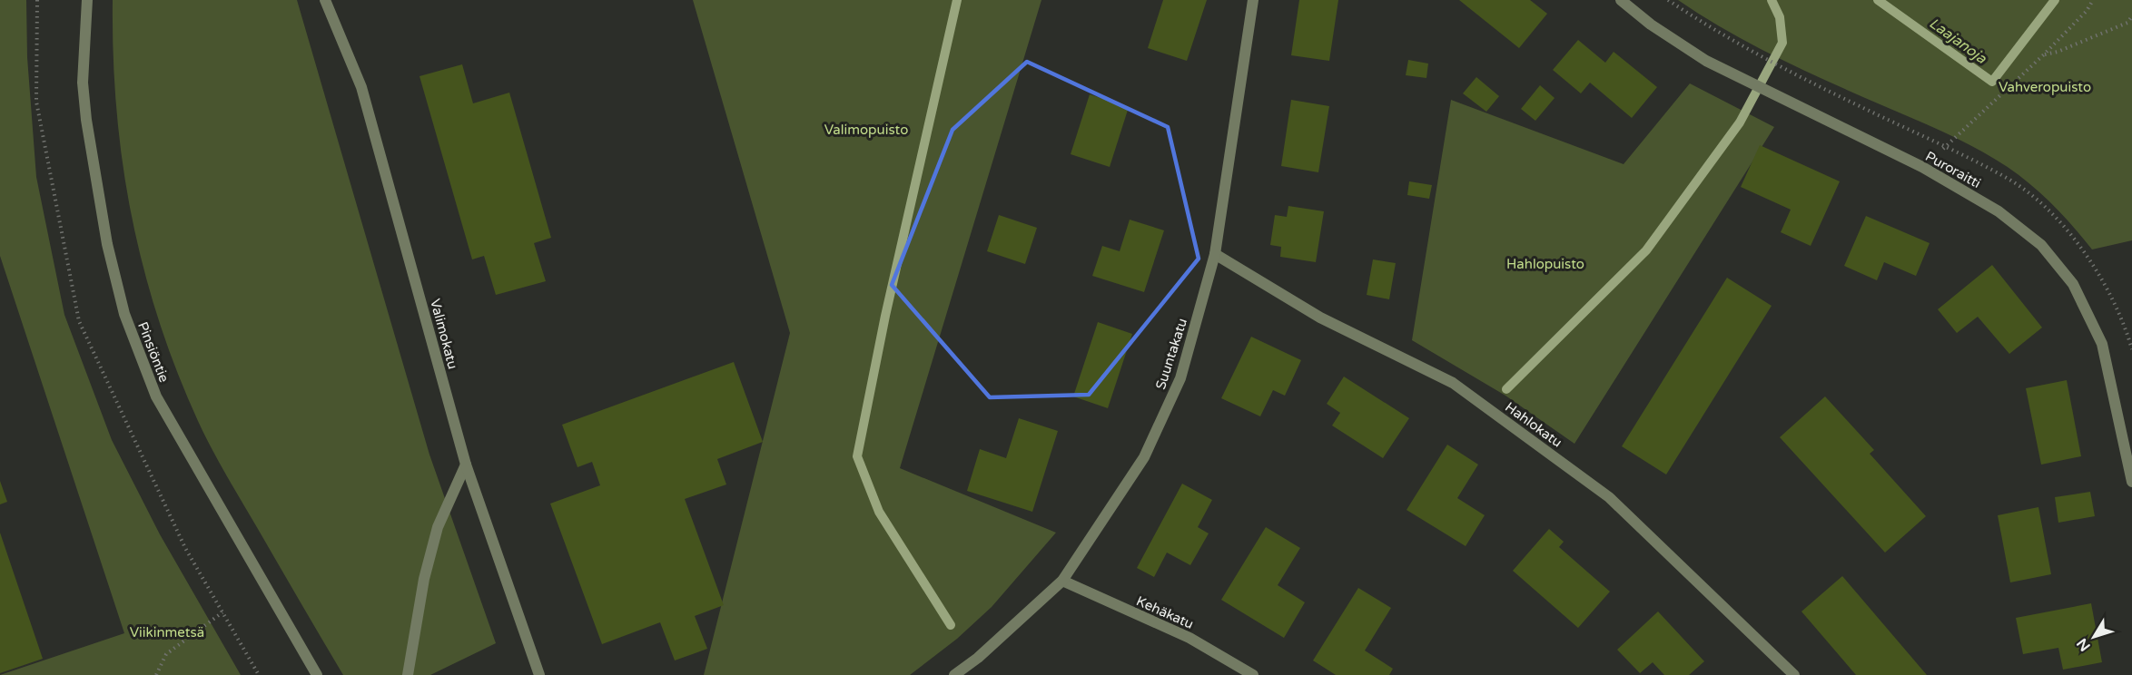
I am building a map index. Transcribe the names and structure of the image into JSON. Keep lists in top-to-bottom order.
{
  "streets": {
    "street": [
      "Puroraitti",
      "Valimokatu",
      "Pinsiöntie",
      "Suuntakatu",
      "Hahlokatu",
      "Kehäkatu"
    ]
  },
  "crossings": [
    ["Suuntakatu", "Hahlokatu"],
    ["Suuntakatu", "Kehäkatu"]
  ],
  "water": ["Laajanoja"],
  "parks": [
    "Vahveropuisto",
    "Valimopuisto",
    "Hahlopuisto",
    "Viikinmetsä"
  ],
  "north": "bottom left"
}
